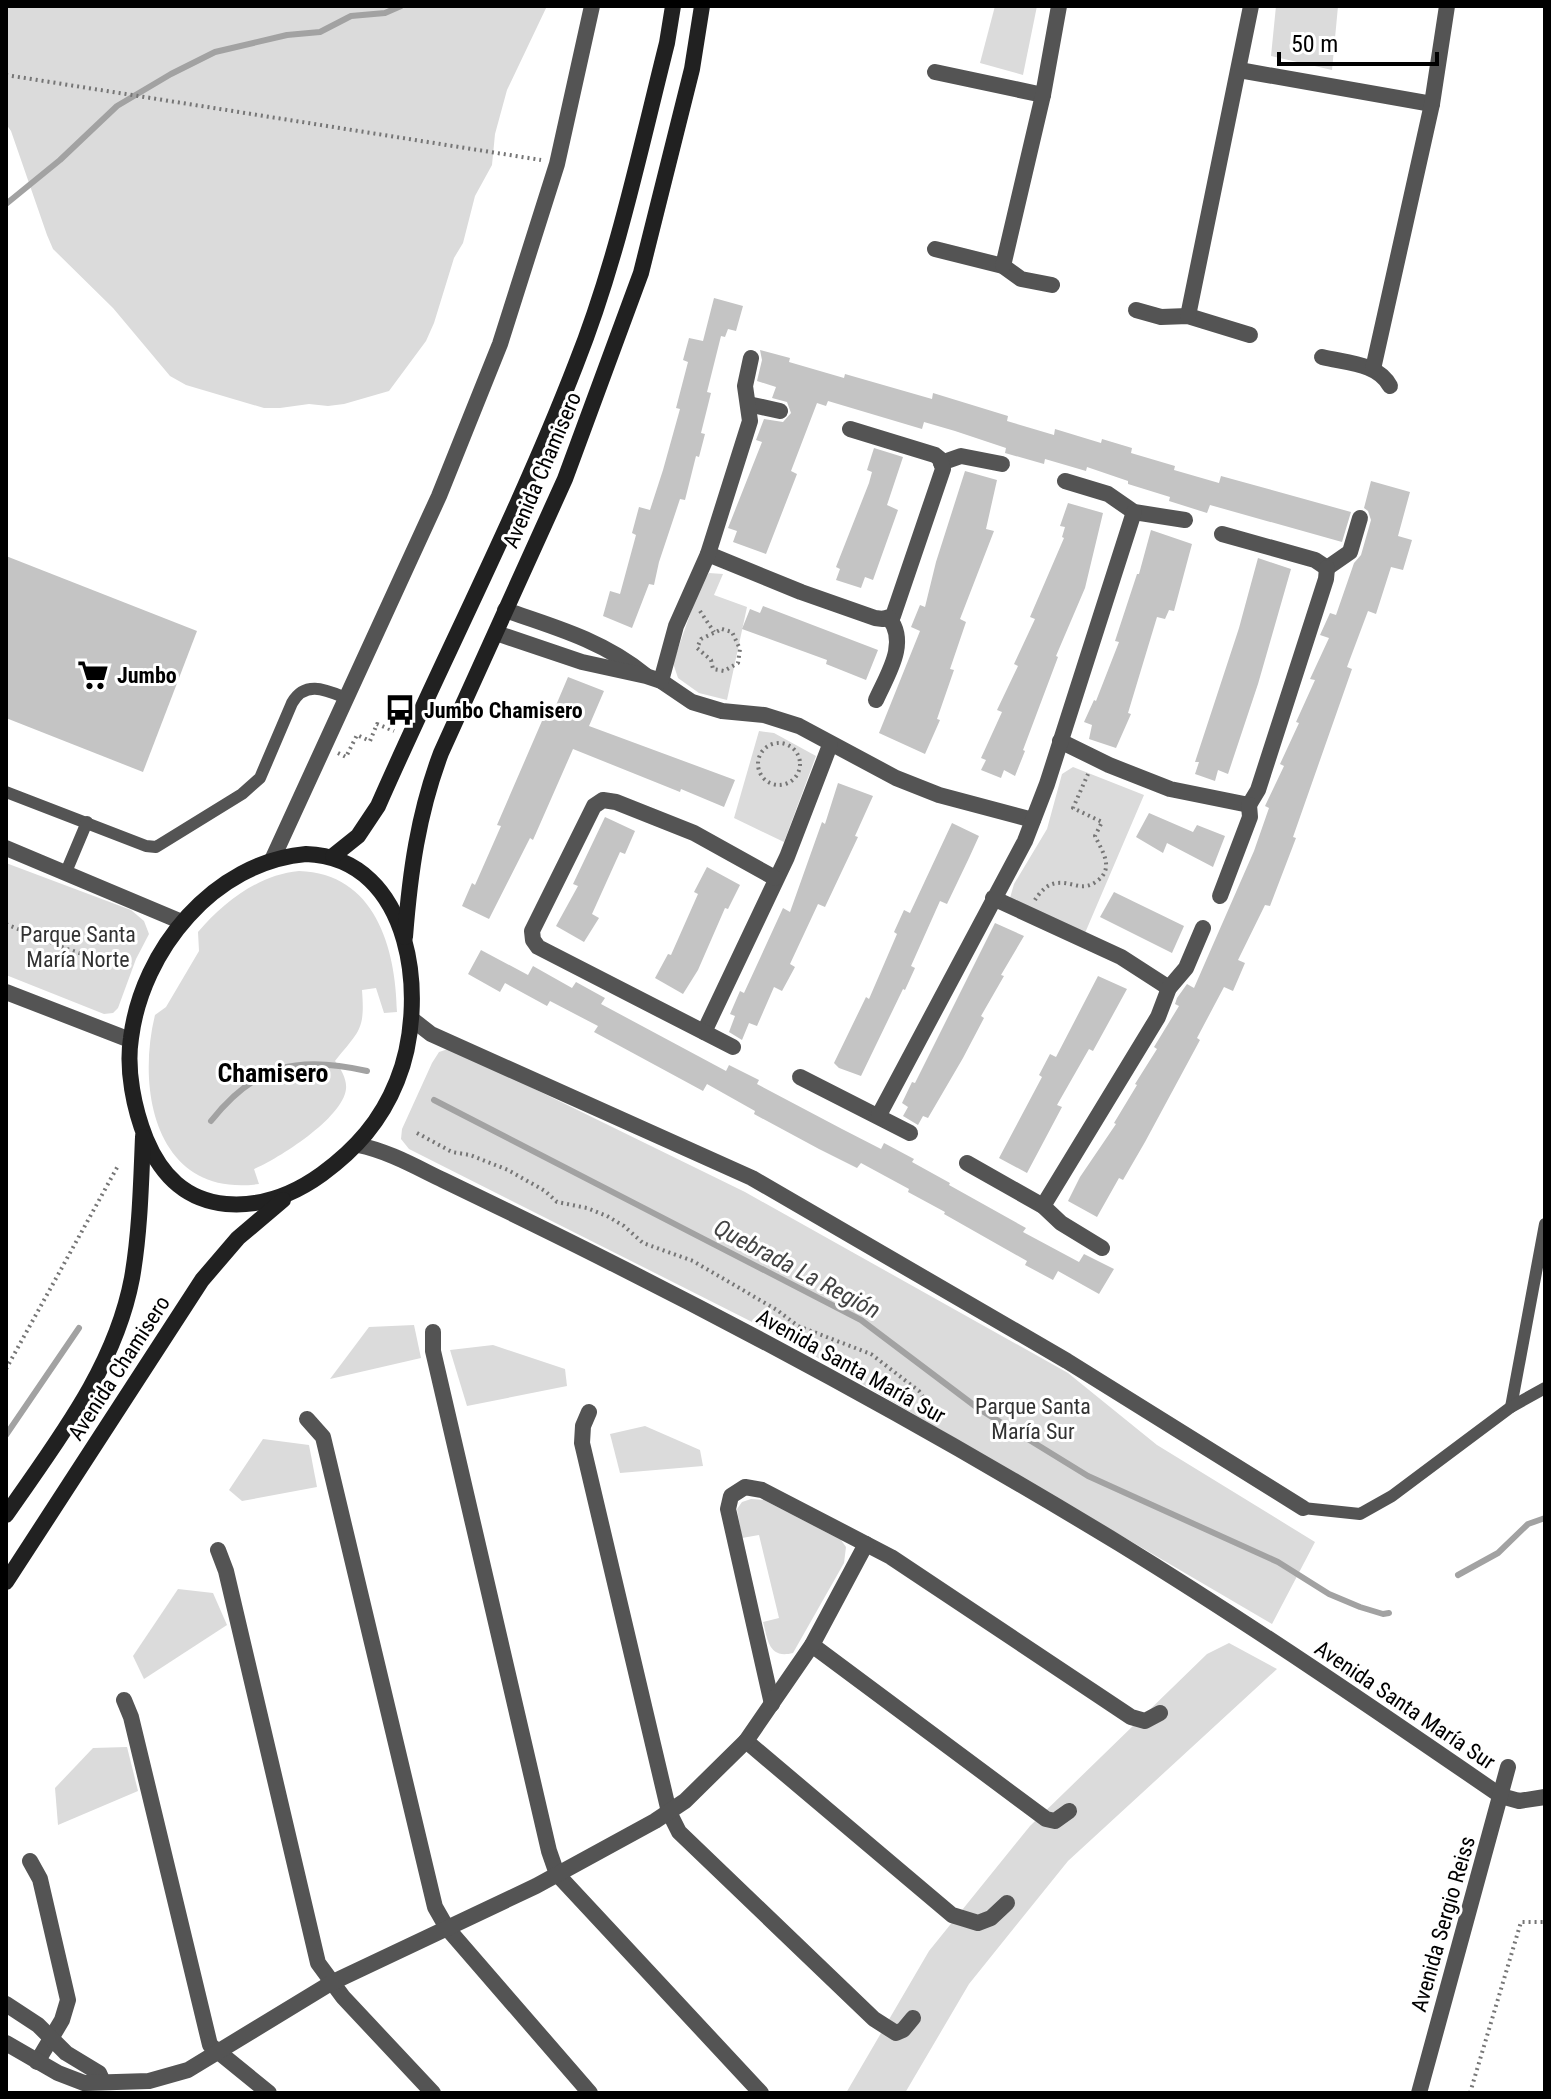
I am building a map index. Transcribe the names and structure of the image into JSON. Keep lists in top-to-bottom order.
{
  "streets": {
    "street": ["Avenida Chamisero", "Avenida Santa María Sur", "Avenida Sergio Reiss"]
  },
  "crossings": [
    ["Avenida Santa María Sur", "Avenida Sergio Reiss"]
  ],
  "districts": ["Chamisero"],
  "water": ["Quebrada La Región"],
  "parks": ["Parque Santa María Norte", "Parque Santa María Sur"],
  "places": {
    "supermarket": ["Jumbo"],
    "bus stop": ["Jumbo Chamisero"]
  },
  "scale_bar": "50 m"
}
